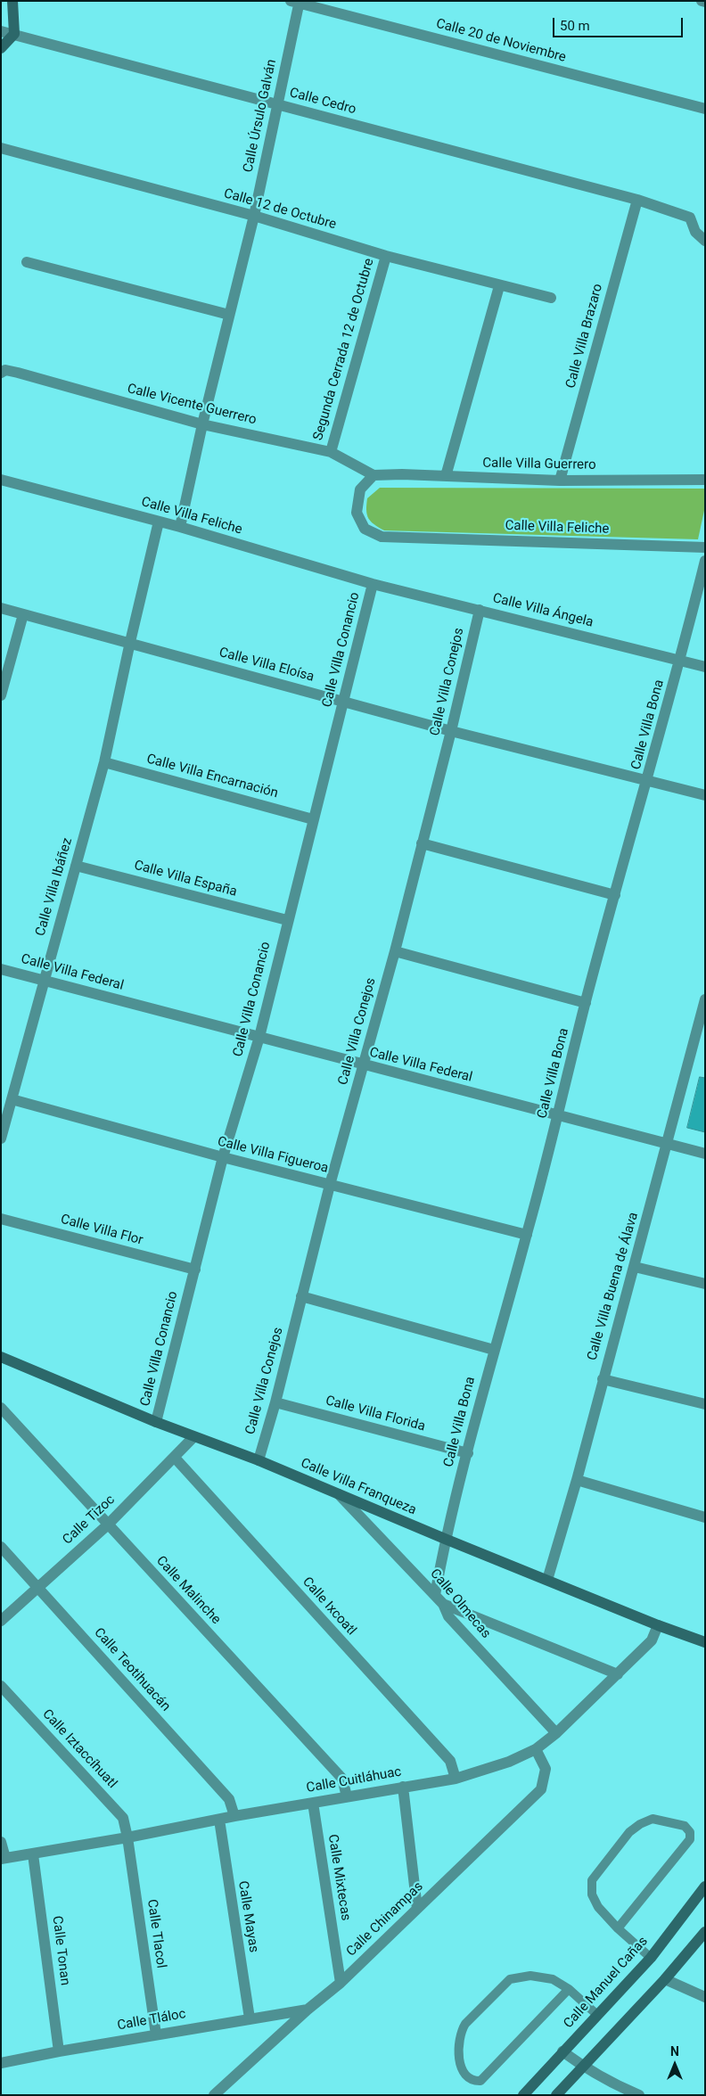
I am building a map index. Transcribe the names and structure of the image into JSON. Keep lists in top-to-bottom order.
{
  "streets": {
    "street": [
      "Calle 20 de Noviembre",
      "Calle Cedro",
      "Calle Úrsulo Galván",
      "Calle 12 de Octubre",
      "Calle Villa Brazaro",
      "Segunda Cerrada 12 de Octubre",
      "Calle Vicente Guerrero",
      "Calle Villa Guerrero",
      "Calle Villa Feliche",
      "Calle Villa Ángela",
      "Calle Villa Conancio",
      "Calle Villa Eloísa",
      "Calle Villa Conejos",
      "Calle Villa Bona",
      "Calle Villa Encarnación",
      "Calle Villa España",
      "Calle Villa Ibáñez",
      "Calle Villa Federal",
      "Calle Villa Figueroa",
      "Calle Villa Flor",
      "Calle Villa Buena de Álava",
      "Calle Villa Florida",
      "Calle Villa Franqueza",
      "Calle Tizoc",
      "Calle Malinche",
      "Calle Olmecas",
      "Calle Ixcoatl",
      "Calle Teotihuacán",
      "Calle Iztaccíhuatl",
      "Calle Cuitláhuac",
      "Calle Mixtecas",
      "Calle Mayas",
      "Calle Chinampas",
      "Calle Tlacol",
      "Calle Tonan",
      "Calle Manuel Cañas",
      "Calle Tláloc"
    ]
  },
  "crossings": [
    ["Calle 20 de Noviembre", "Calle Úrsulo Galván"],
    ["Calle Cedro", "Calle Úrsulo Galván"],
    ["Calle Cedro", "Calle Villa Brazaro"],
    ["Calle Úrsulo Galván", "Calle 12 de Octubre"],
    ["Calle Úrsulo Galván", "Calle Vicente Guerrero"],
    ["Calle Úrsulo Galván", "Calle Villa Feliche"],
    ["Calle 12 de Octubre", "Segunda Cerrada 12 de Octubre"],
    ["Calle Villa Brazaro", "Calle Villa Guerrero"],
    ["Segunda Cerrada 12 de Octubre", "Calle Vicente Guerrero"],
    ["Calle Vicente Guerrero", "Calle Villa Guerrero"],
    ["Calle Vicente Guerrero", "Calle Villa Feliche"],
    ["Calle Villa Guerrero", "Calle Villa Feliche"],
    ["Calle Villa Feliche", "Calle Villa Ángela"],
    ["Calle Villa Feliche", "Calle Villa Conancio"],
    ["Calle Villa Ángela", "Calle Villa Conancio"],
    ["Calle Villa Ángela", "Calle Villa Conejos"],
    ["Calle Villa Ángela", "Calle Villa Bona"],
    ["Calle Villa Conancio", "Calle Villa Eloísa"],
    ["Calle Villa Conancio", "Calle Villa Encarnación"],
    ["Calle Villa Conancio", "Calle Villa España"],
    ["Calle Villa Conancio", "Calle Villa Federal"],
    ["Calle Villa Conancio", "Calle Villa Figueroa"],
    ["Calle Villa Conancio", "Calle Villa Flor"],
    ["Calle Villa Conancio", "Calle Villa Franqueza"],
    ["Calle Villa Eloísa", "Calle Villa Conejos"],
    ["Calle Villa Eloísa", "Calle Villa Bona"],
    ["Calle Villa Eloísa", "Calle Villa Ibáñez"],
    ["Calle Villa Conejos", "Calle Villa Federal"],
    ["Calle Villa Conejos", "Calle Villa Figueroa"],
    ["Calle Villa Conejos", "Calle Villa Florida"],
    ["Calle Villa Conejos", "Calle Villa Franqueza"],
    ["Calle Villa Bona", "Calle Villa Federal"],
    ["Calle Villa Bona", "Calle Villa Figueroa"],
    ["Calle Villa Bona", "Calle Villa Florida"],
    ["Calle Villa Bona", "Calle Villa Franqueza"],
    ["Calle Villa Bona", "Calle Olmecas"],
    ["Calle Villa Encarnación", "Calle Villa Ibáñez"],
    ["Calle Villa España", "Calle Villa Ibáñez"],
    ["Calle Villa Ibáñez", "Calle Villa Federal"],
    ["Calle Villa Ibáñez", "Calle Villa Figueroa"],
    ["Calle Villa Federal", "Calle Villa Buena de Álava"],
    ["Calle Villa Buena de Álava", "Calle Villa Franqueza"],
    ["Calle Villa Franqueza", "Calle Tizoc"],
    ["Calle Villa Franqueza", "Calle Olmecas"],
    ["Calle Villa Franqueza", "Calle Cuitláhuac"],
    ["Calle Tizoc", "Calle Malinche"],
    ["Calle Tizoc", "Calle Ixcoatl"],
    ["Calle Tizoc", "Calle Teotihuacán"],
    ["Calle Malinche", "Calle Cuitláhuac"],
    ["Calle Olmecas", "Calle Cuitláhuac"],
    ["Calle Ixcoatl", "Calle Cuitláhuac"],
    ["Calle Teotihuacán", "Calle Cuitláhuac"],
    ["Calle Iztaccíhuatl", "Calle Cuitláhuac"],
    ["Calle Iztaccíhuatl", "Calle Tlacol"],
    ["Calle Cuitláhuac", "Calle Mixtecas"],
    ["Calle Cuitláhuac", "Calle Mayas"],
    ["Calle Cuitláhuac", "Calle Chinampas"],
    ["Calle Cuitláhuac", "Calle Tlacol"],
    ["Calle Cuitláhuac", "Calle Tonan"],
    ["Calle Mixtecas", "Calle Chinampas"],
    ["Calle Mayas", "Calle Tláloc"],
    ["Calle Chinampas", "Calle Tláloc"],
    ["Calle Tlacol", "Calle Tláloc"],
    ["Calle Tonan", "Calle Tláloc"]
  ],
  "scale_bar": "50 m",
  "north": "top"
}
